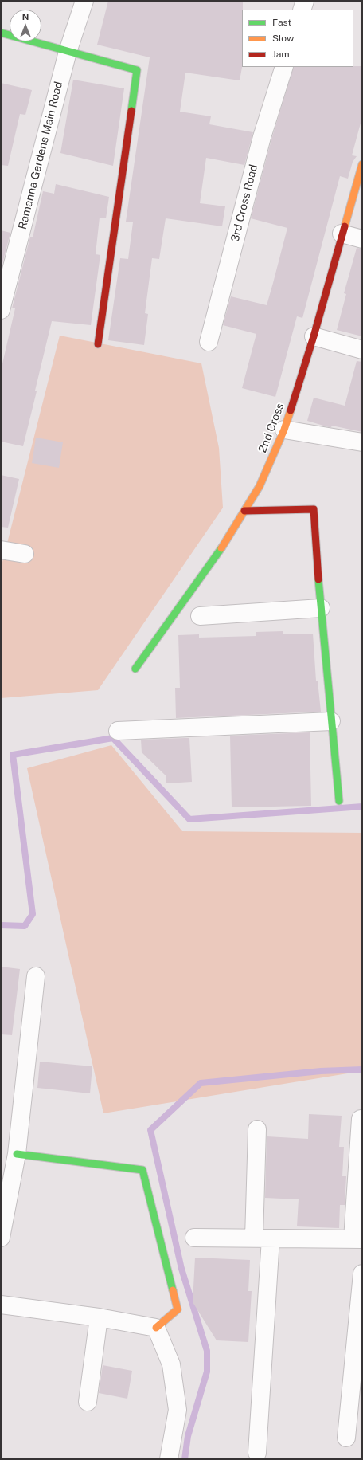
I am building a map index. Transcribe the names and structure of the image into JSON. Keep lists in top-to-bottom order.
{
  "streets": {
    "street": ["Ramanna Gardens Main Road", "3rd Cross Road", "2nd Cross"]
  },
  "legend": ["Fast", "Slow", "Jam"],
  "north": "top"
}
